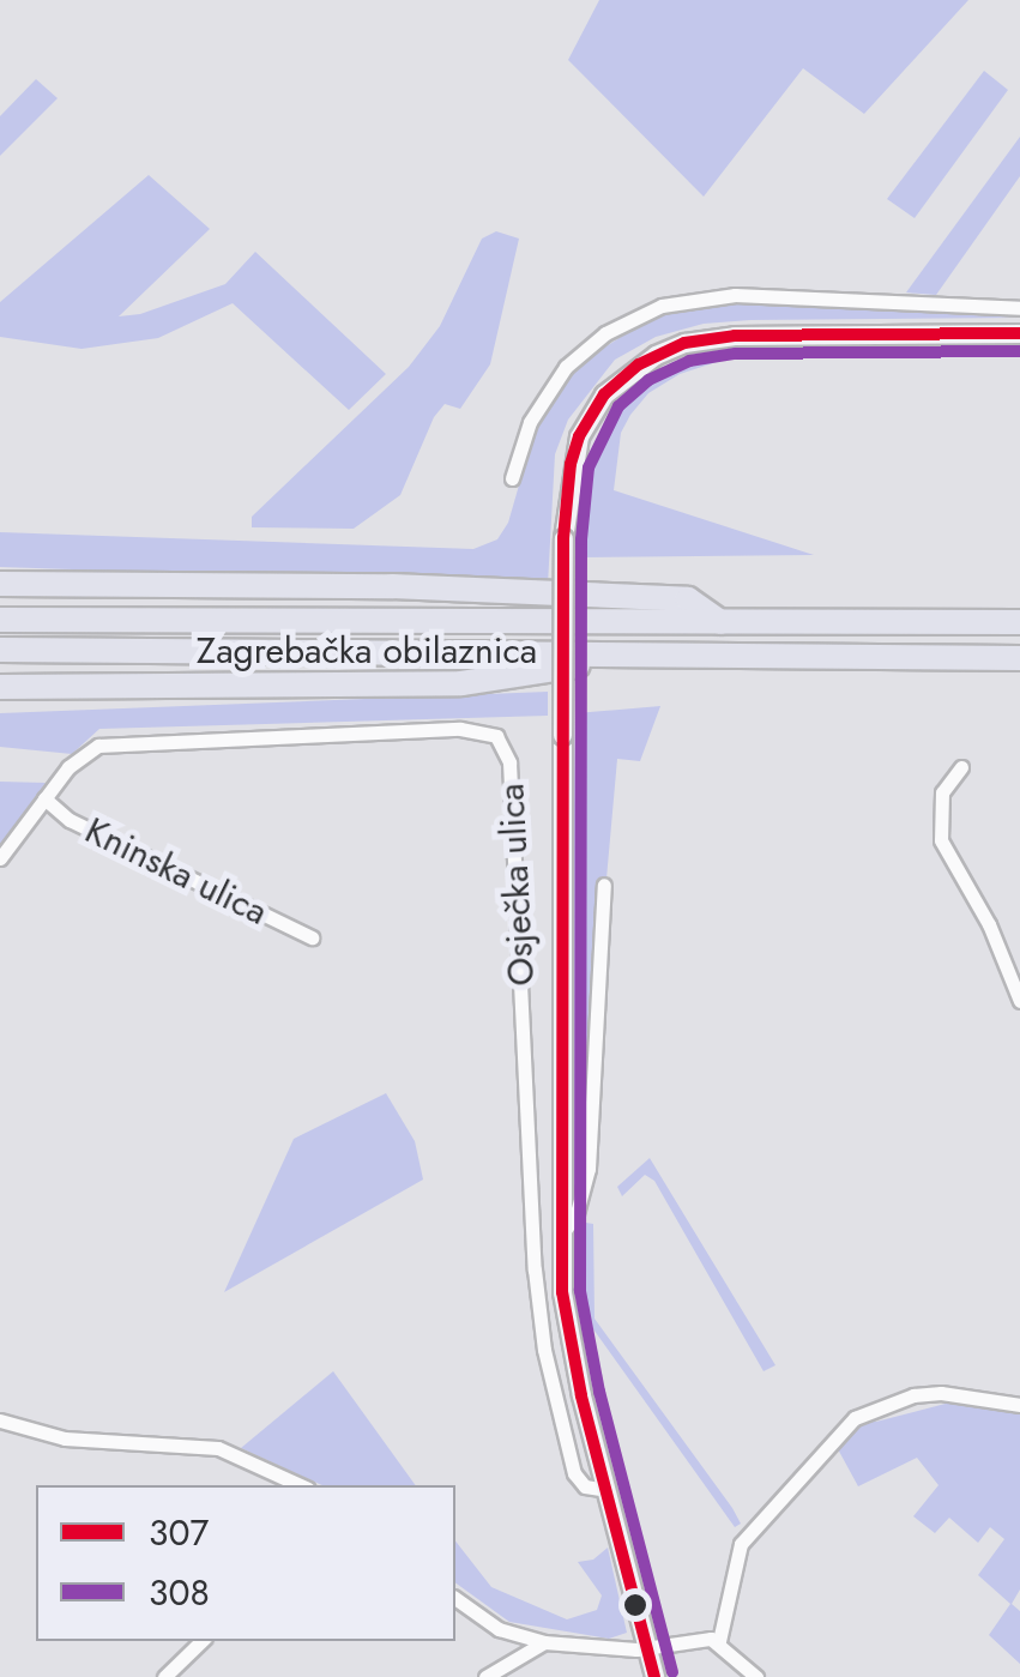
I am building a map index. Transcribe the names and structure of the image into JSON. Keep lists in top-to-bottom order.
{
  "streets": {
    "highway": ["Zagrebačka obilaznica"],
    "street": ["Kninska ulica", "Osječka ulica"]
  },
  "crossings": [
    ["Kninska ulica", "Osječka ulica"]
  ],
  "lines": ["transit line 307", "transit line 308"],
  "legend": ["307", "308"]
}
